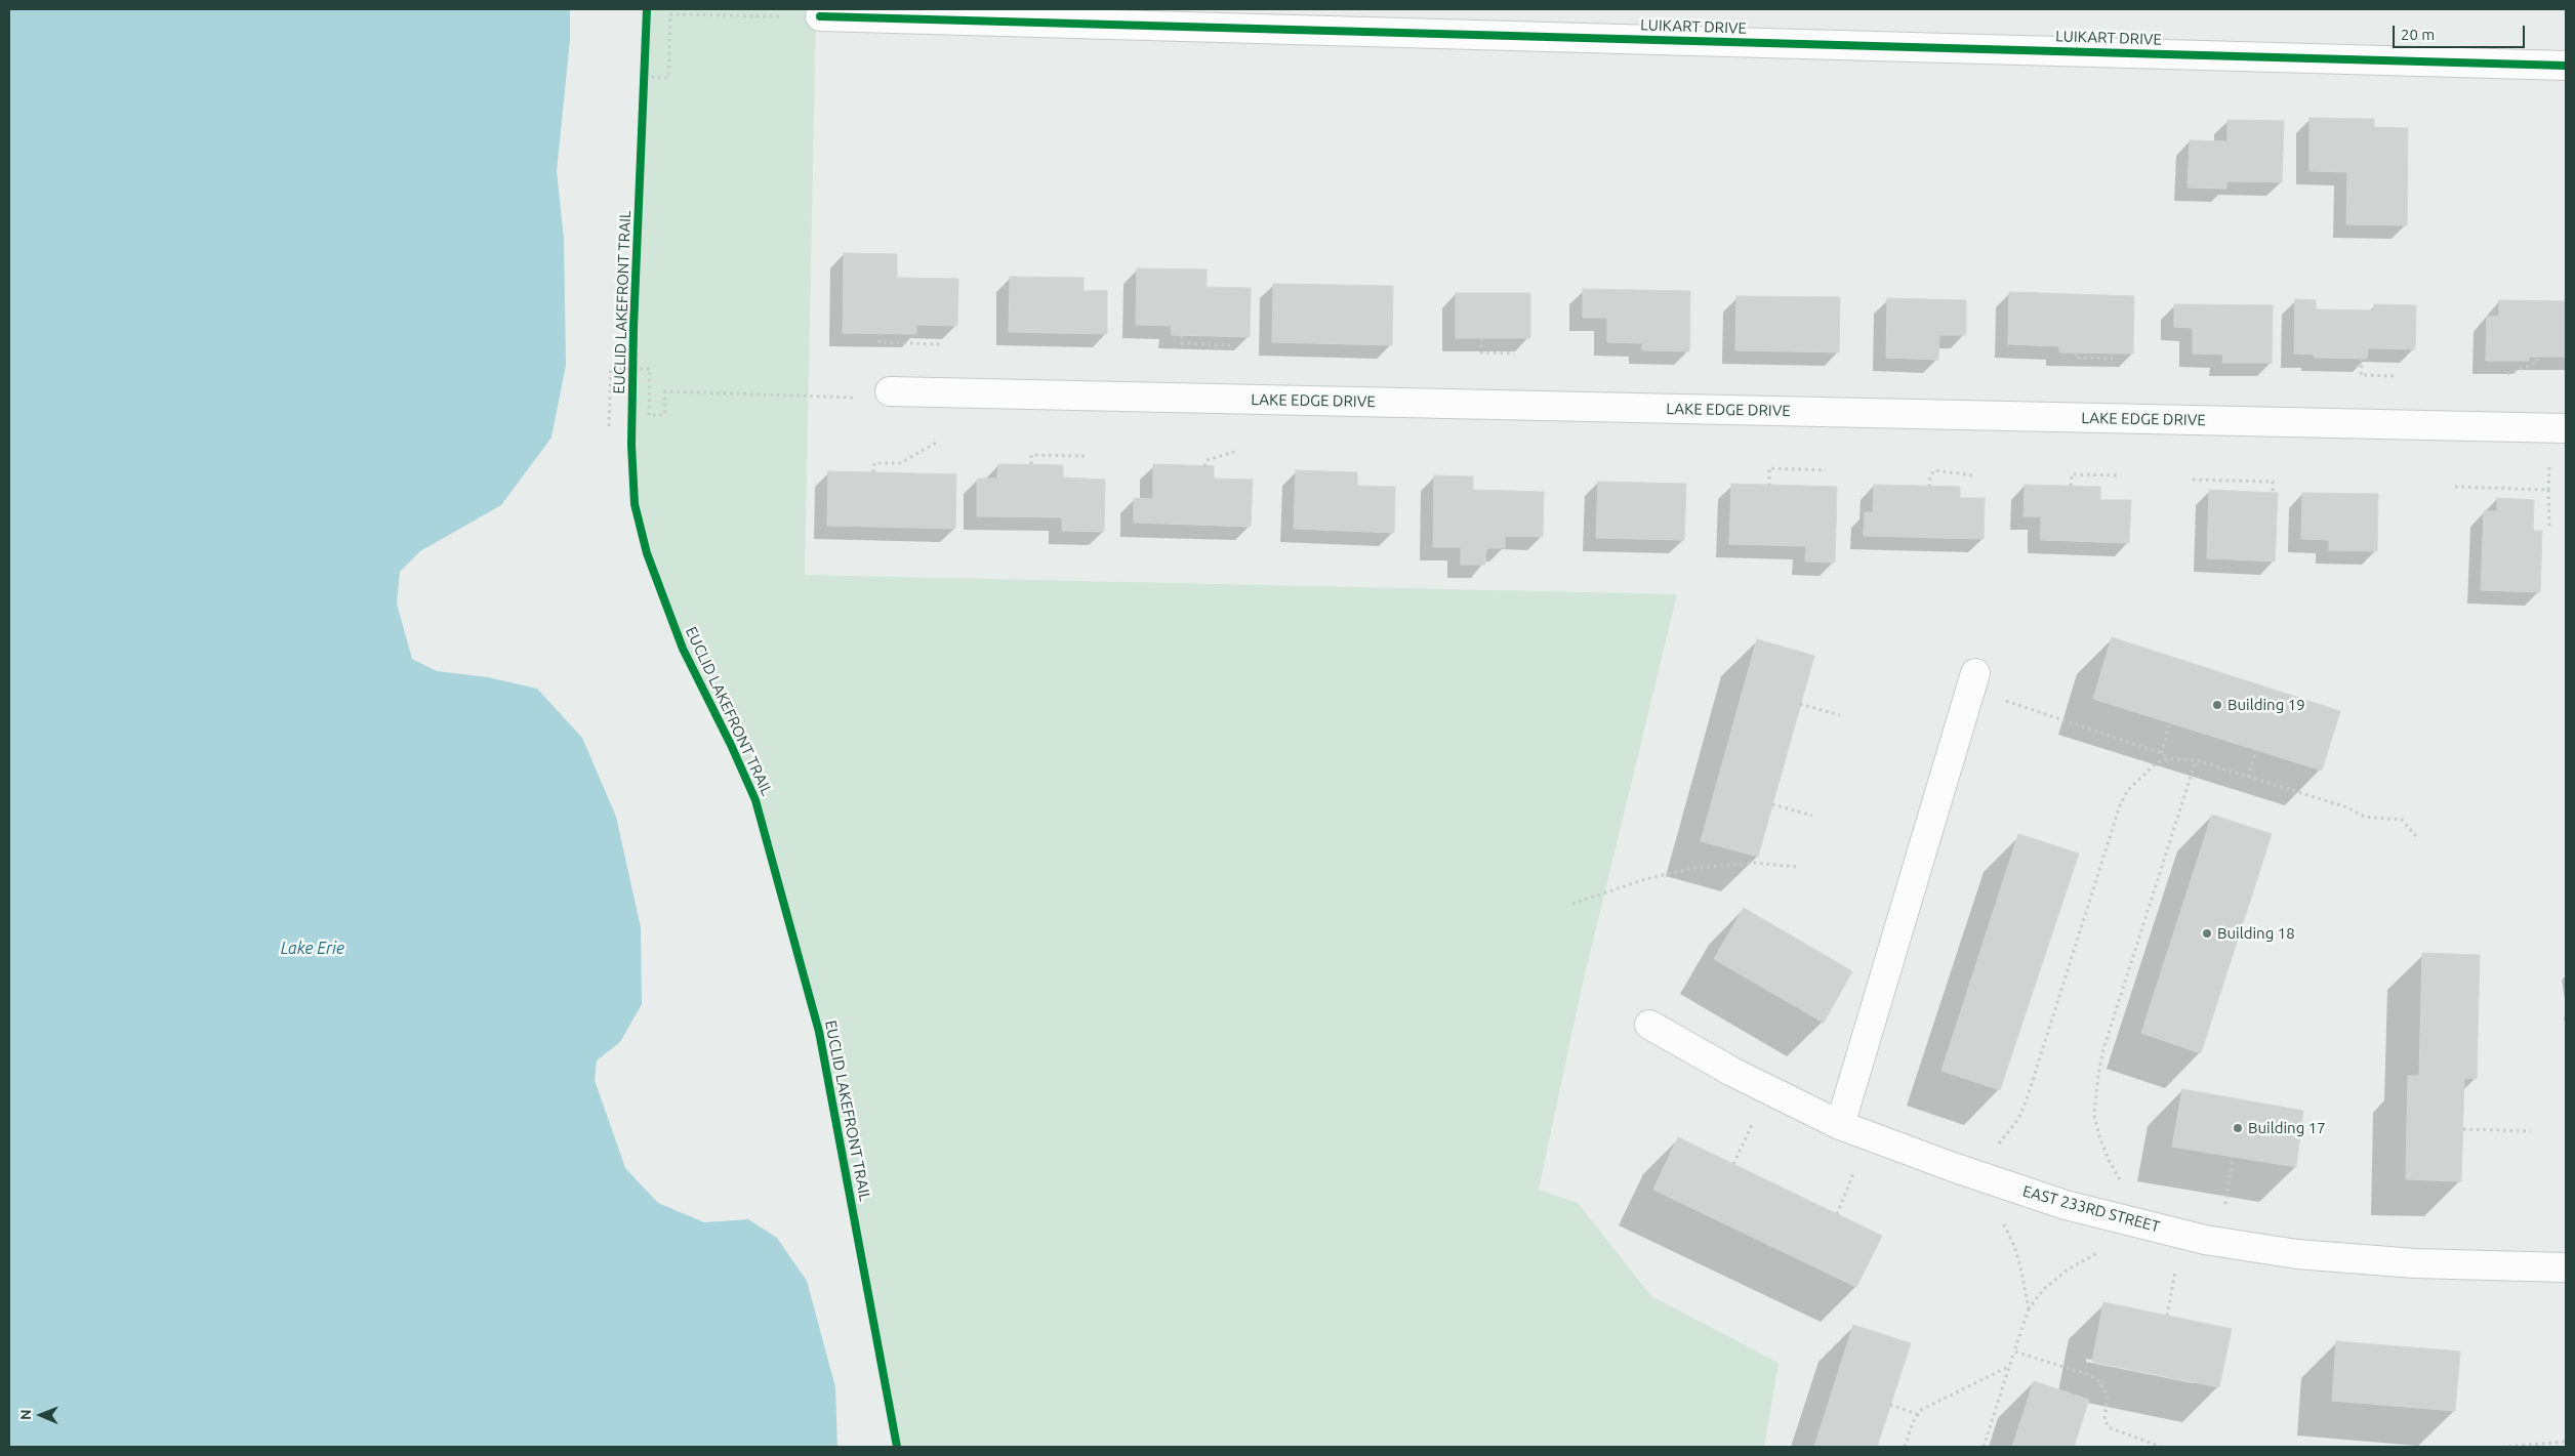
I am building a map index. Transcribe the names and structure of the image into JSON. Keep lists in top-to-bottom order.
{
  "streets": {
    "street": ["LUIKART DRIVE", "LAKE EDGE DRIVE", "EAST 233RD STREET"],
    "cycle path": ["EUCLID LAKEFRONT TRAIL"]
  },
  "water": ["Lake Erie"],
  "places": ["Building 19", "Building 18", "Building 17"],
  "scale_bar": "20 m",
  "north": "left"
}
